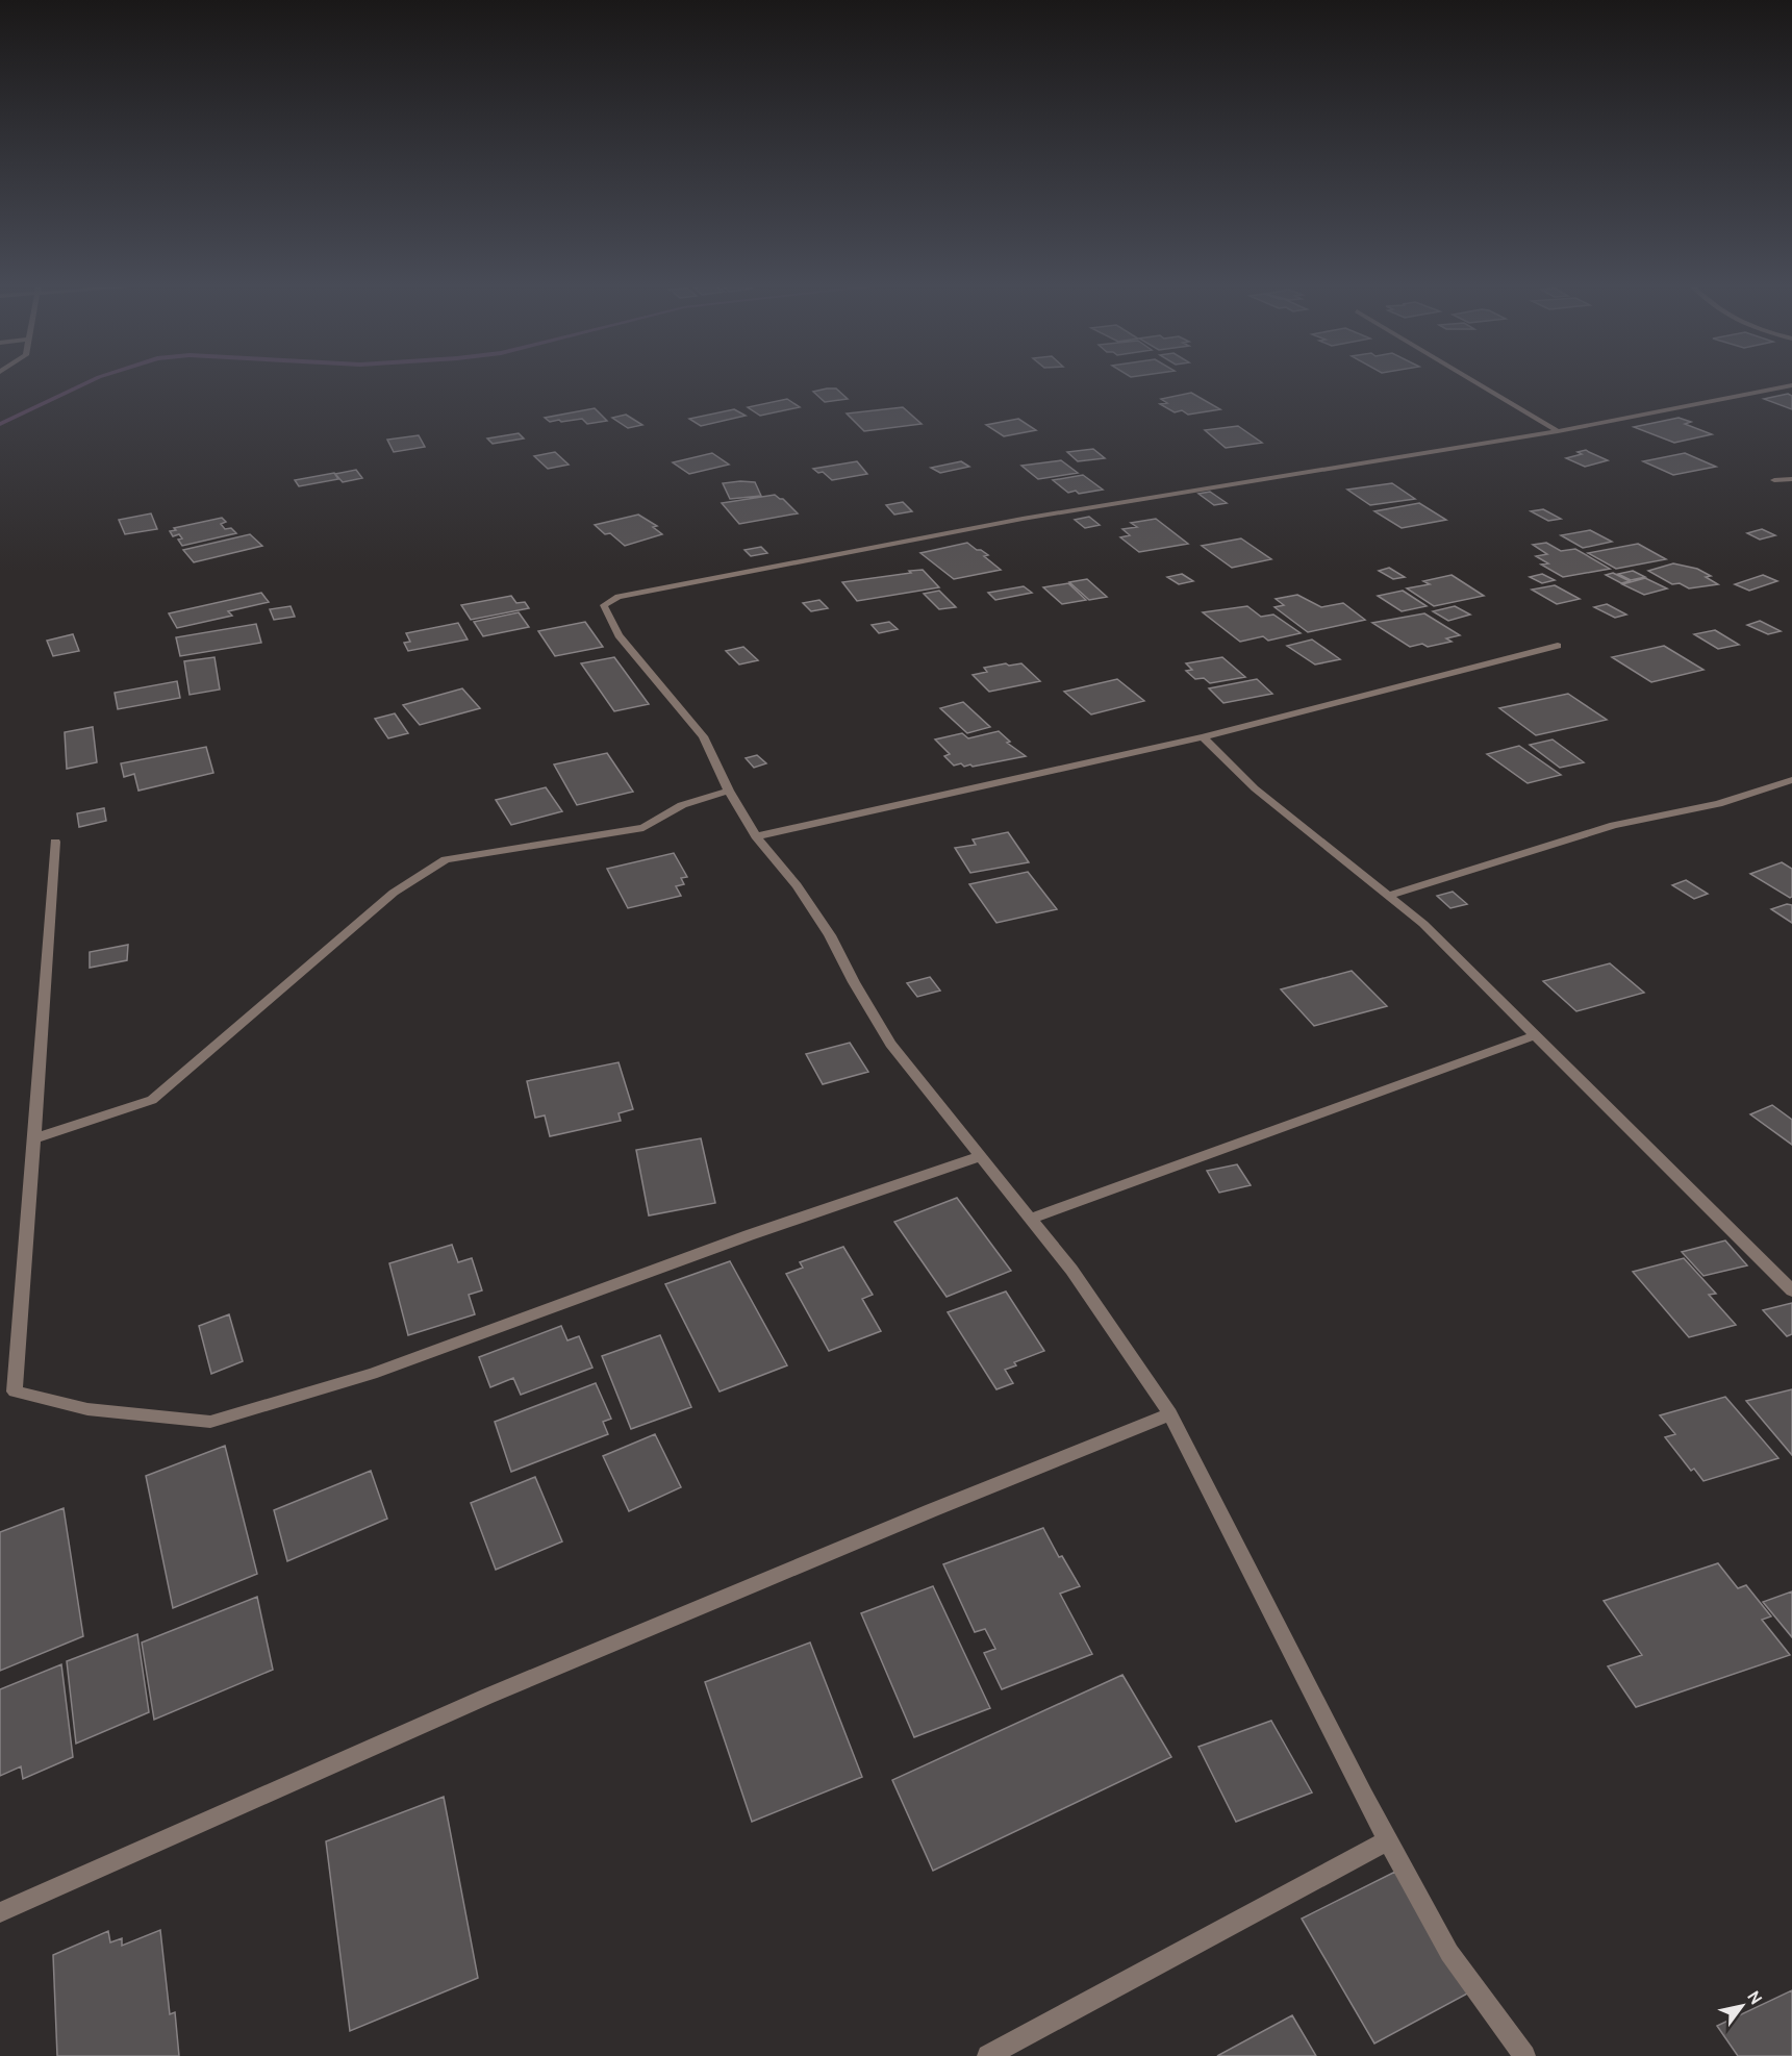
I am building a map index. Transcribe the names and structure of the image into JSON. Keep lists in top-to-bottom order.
{
  "north": "top right"
}
